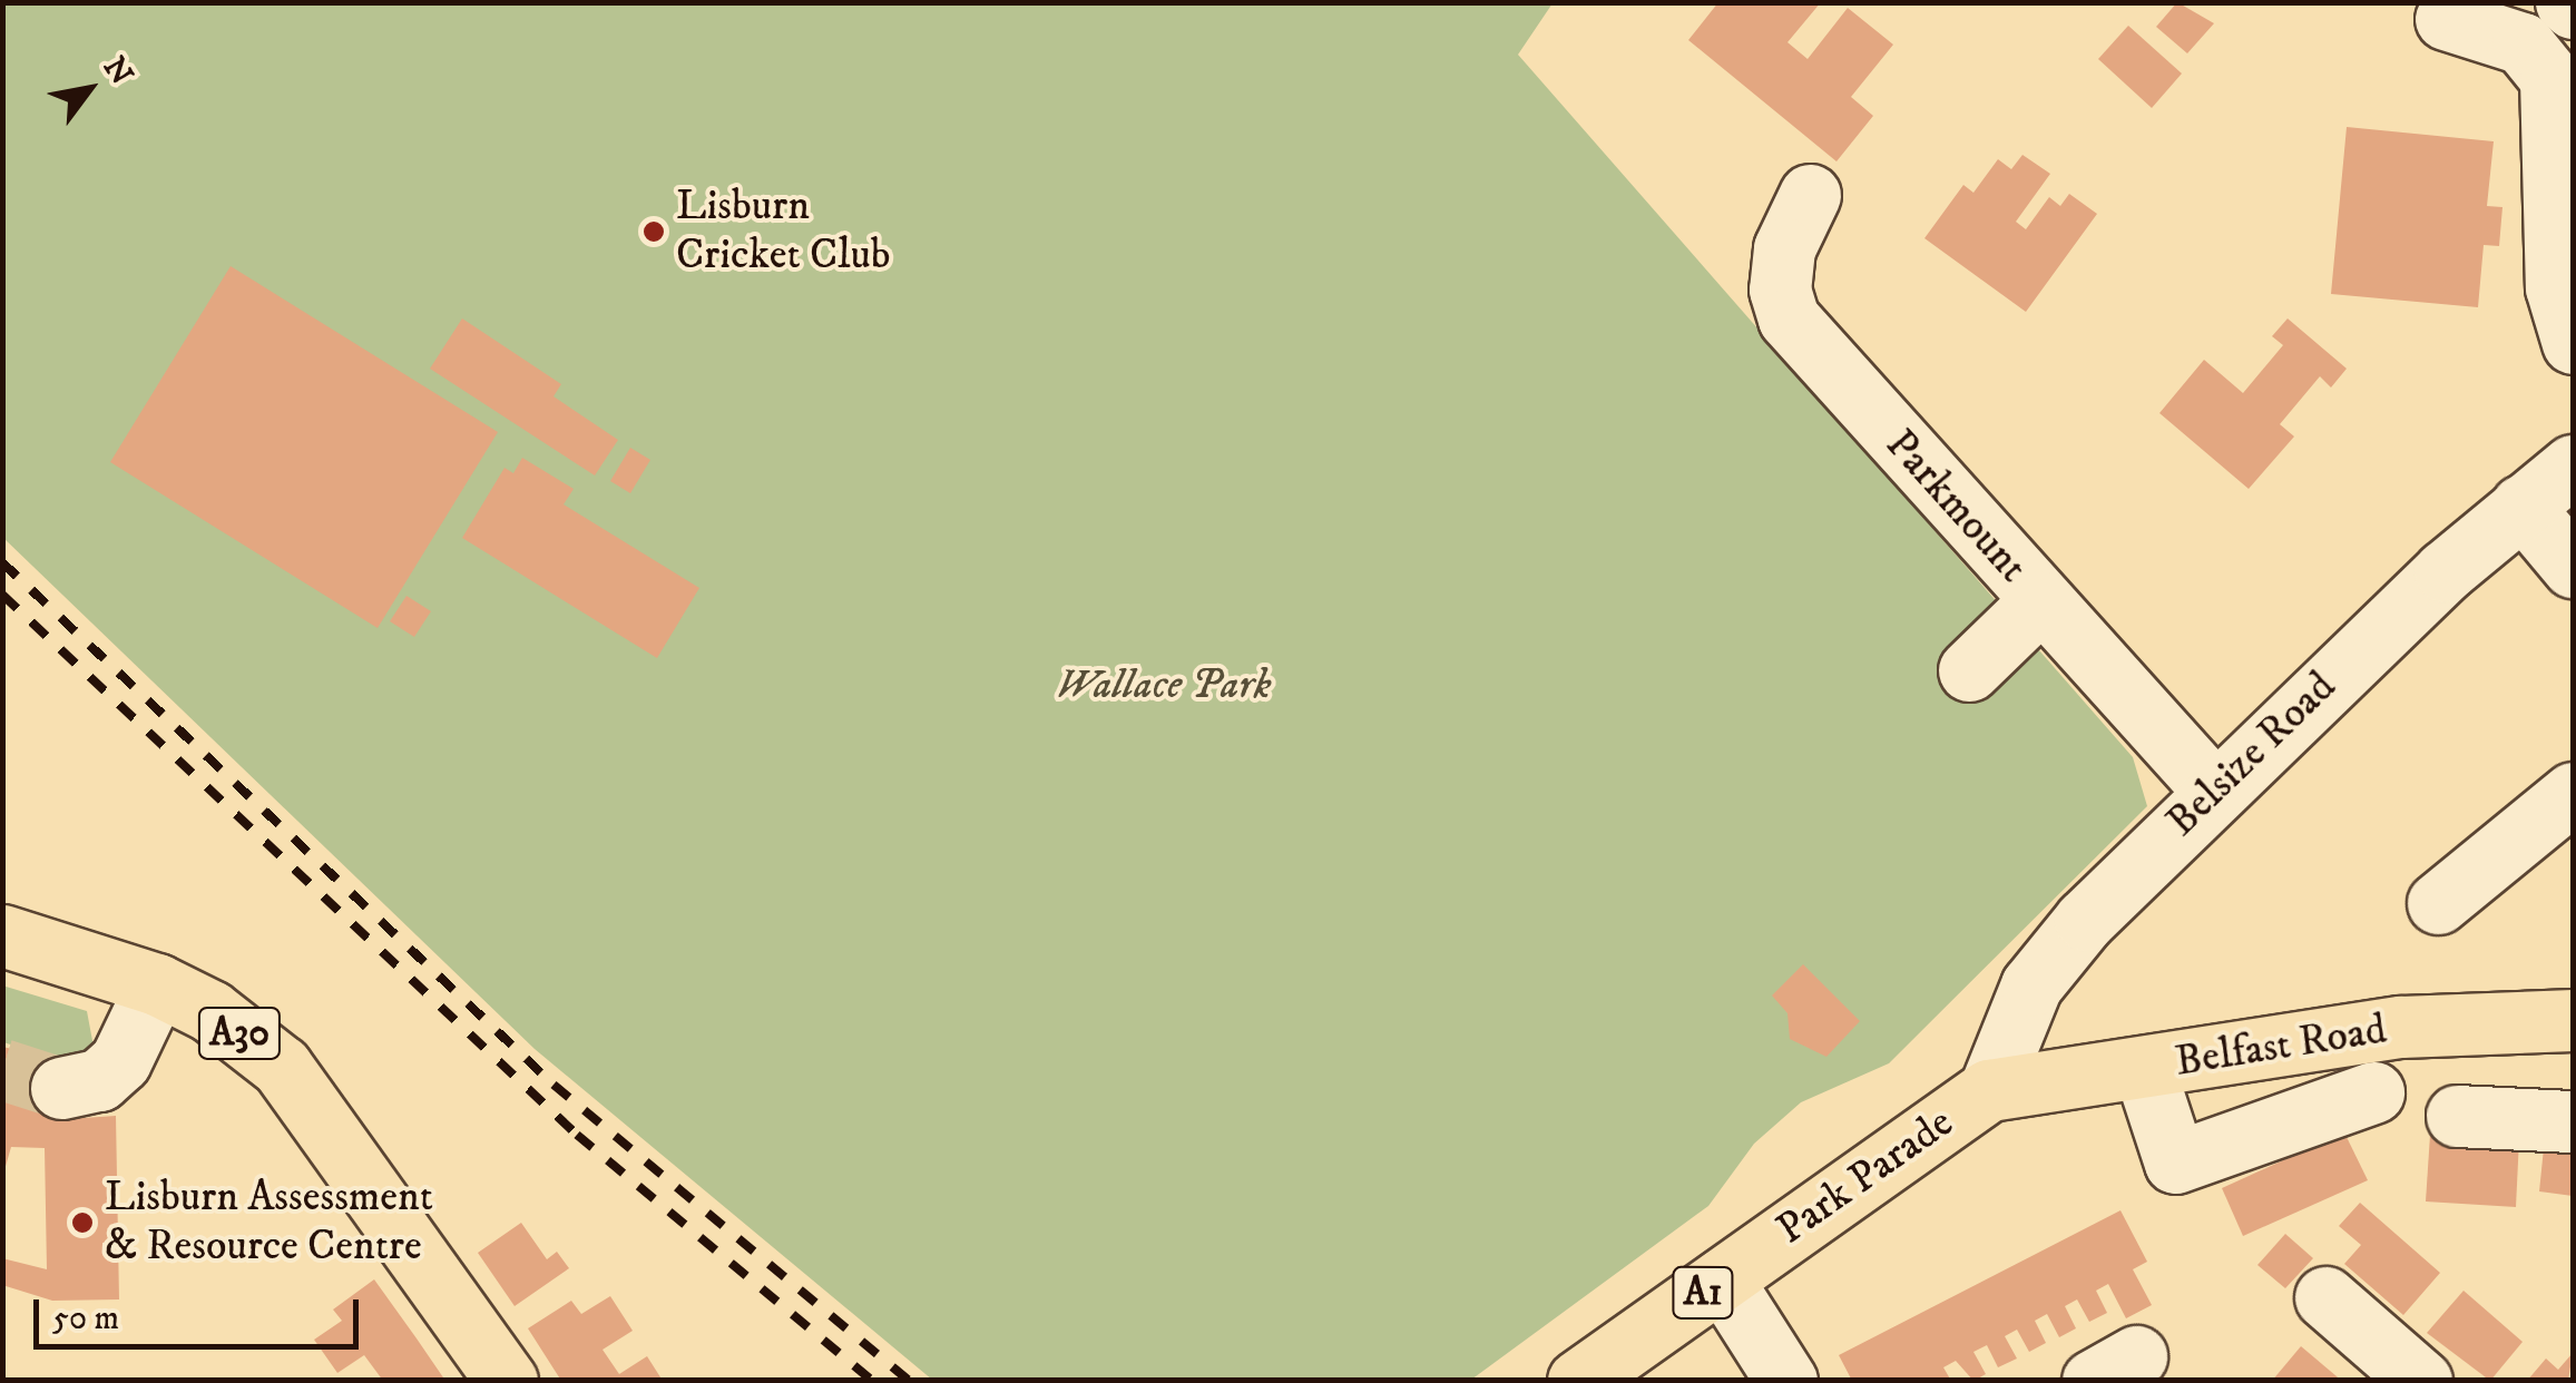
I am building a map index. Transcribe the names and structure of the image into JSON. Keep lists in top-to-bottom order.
{
  "streets": {
    "main road": [
      "A30",
      "Belfast Road",
      "Park Parade",
      "A1"
    ],
    "street": ["Parkmount", "Belsize Road"]
  },
  "crossings": [
    ["Parkmount", "Belsize Road"],
    ["Belsize Road", "Belfast Road"],
    ["Belsize Road", "Park Parade"],
    ["Belfast Road", "Park Parade"]
  ],
  "parks": ["Wallace Park"],
  "places": ["Lisburn Cricket Club", "Lisburn Assessment & Resource Centre"],
  "scale_bar": "50 m",
  "north": "top right"
}
